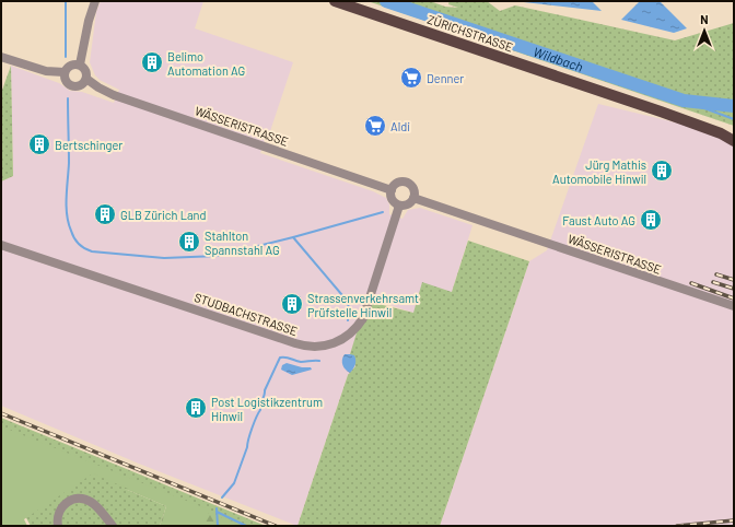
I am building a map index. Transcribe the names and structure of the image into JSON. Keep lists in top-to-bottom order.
{
  "streets": {
    "main road": ["ZÜRICHSTRASSE"],
    "street": ["WÄSSERISTRASSE", "STUDBACHSTRASSE"]
  },
  "crossings": [
    ["WÄSSERISTRASSE", "STUDBACHSTRASSE"]
  ],
  "water": ["Wildbach"],
  "places": {
    "building": [
      "Belimo Automation AG",
      "Bertschinger",
      "Jürg Mathis Automobile Hinwil",
      "GLB Zürich Land",
      "Faust Auto AG",
      "Stahlton Spannstahl AG",
      "Strassenverkehrsamt Prüfstelle Hinwil",
      "Post Logistikzentrum Hinwil"
    ],
    "supermarket": ["Denner", "Aldi"]
  },
  "north": "top"
}
